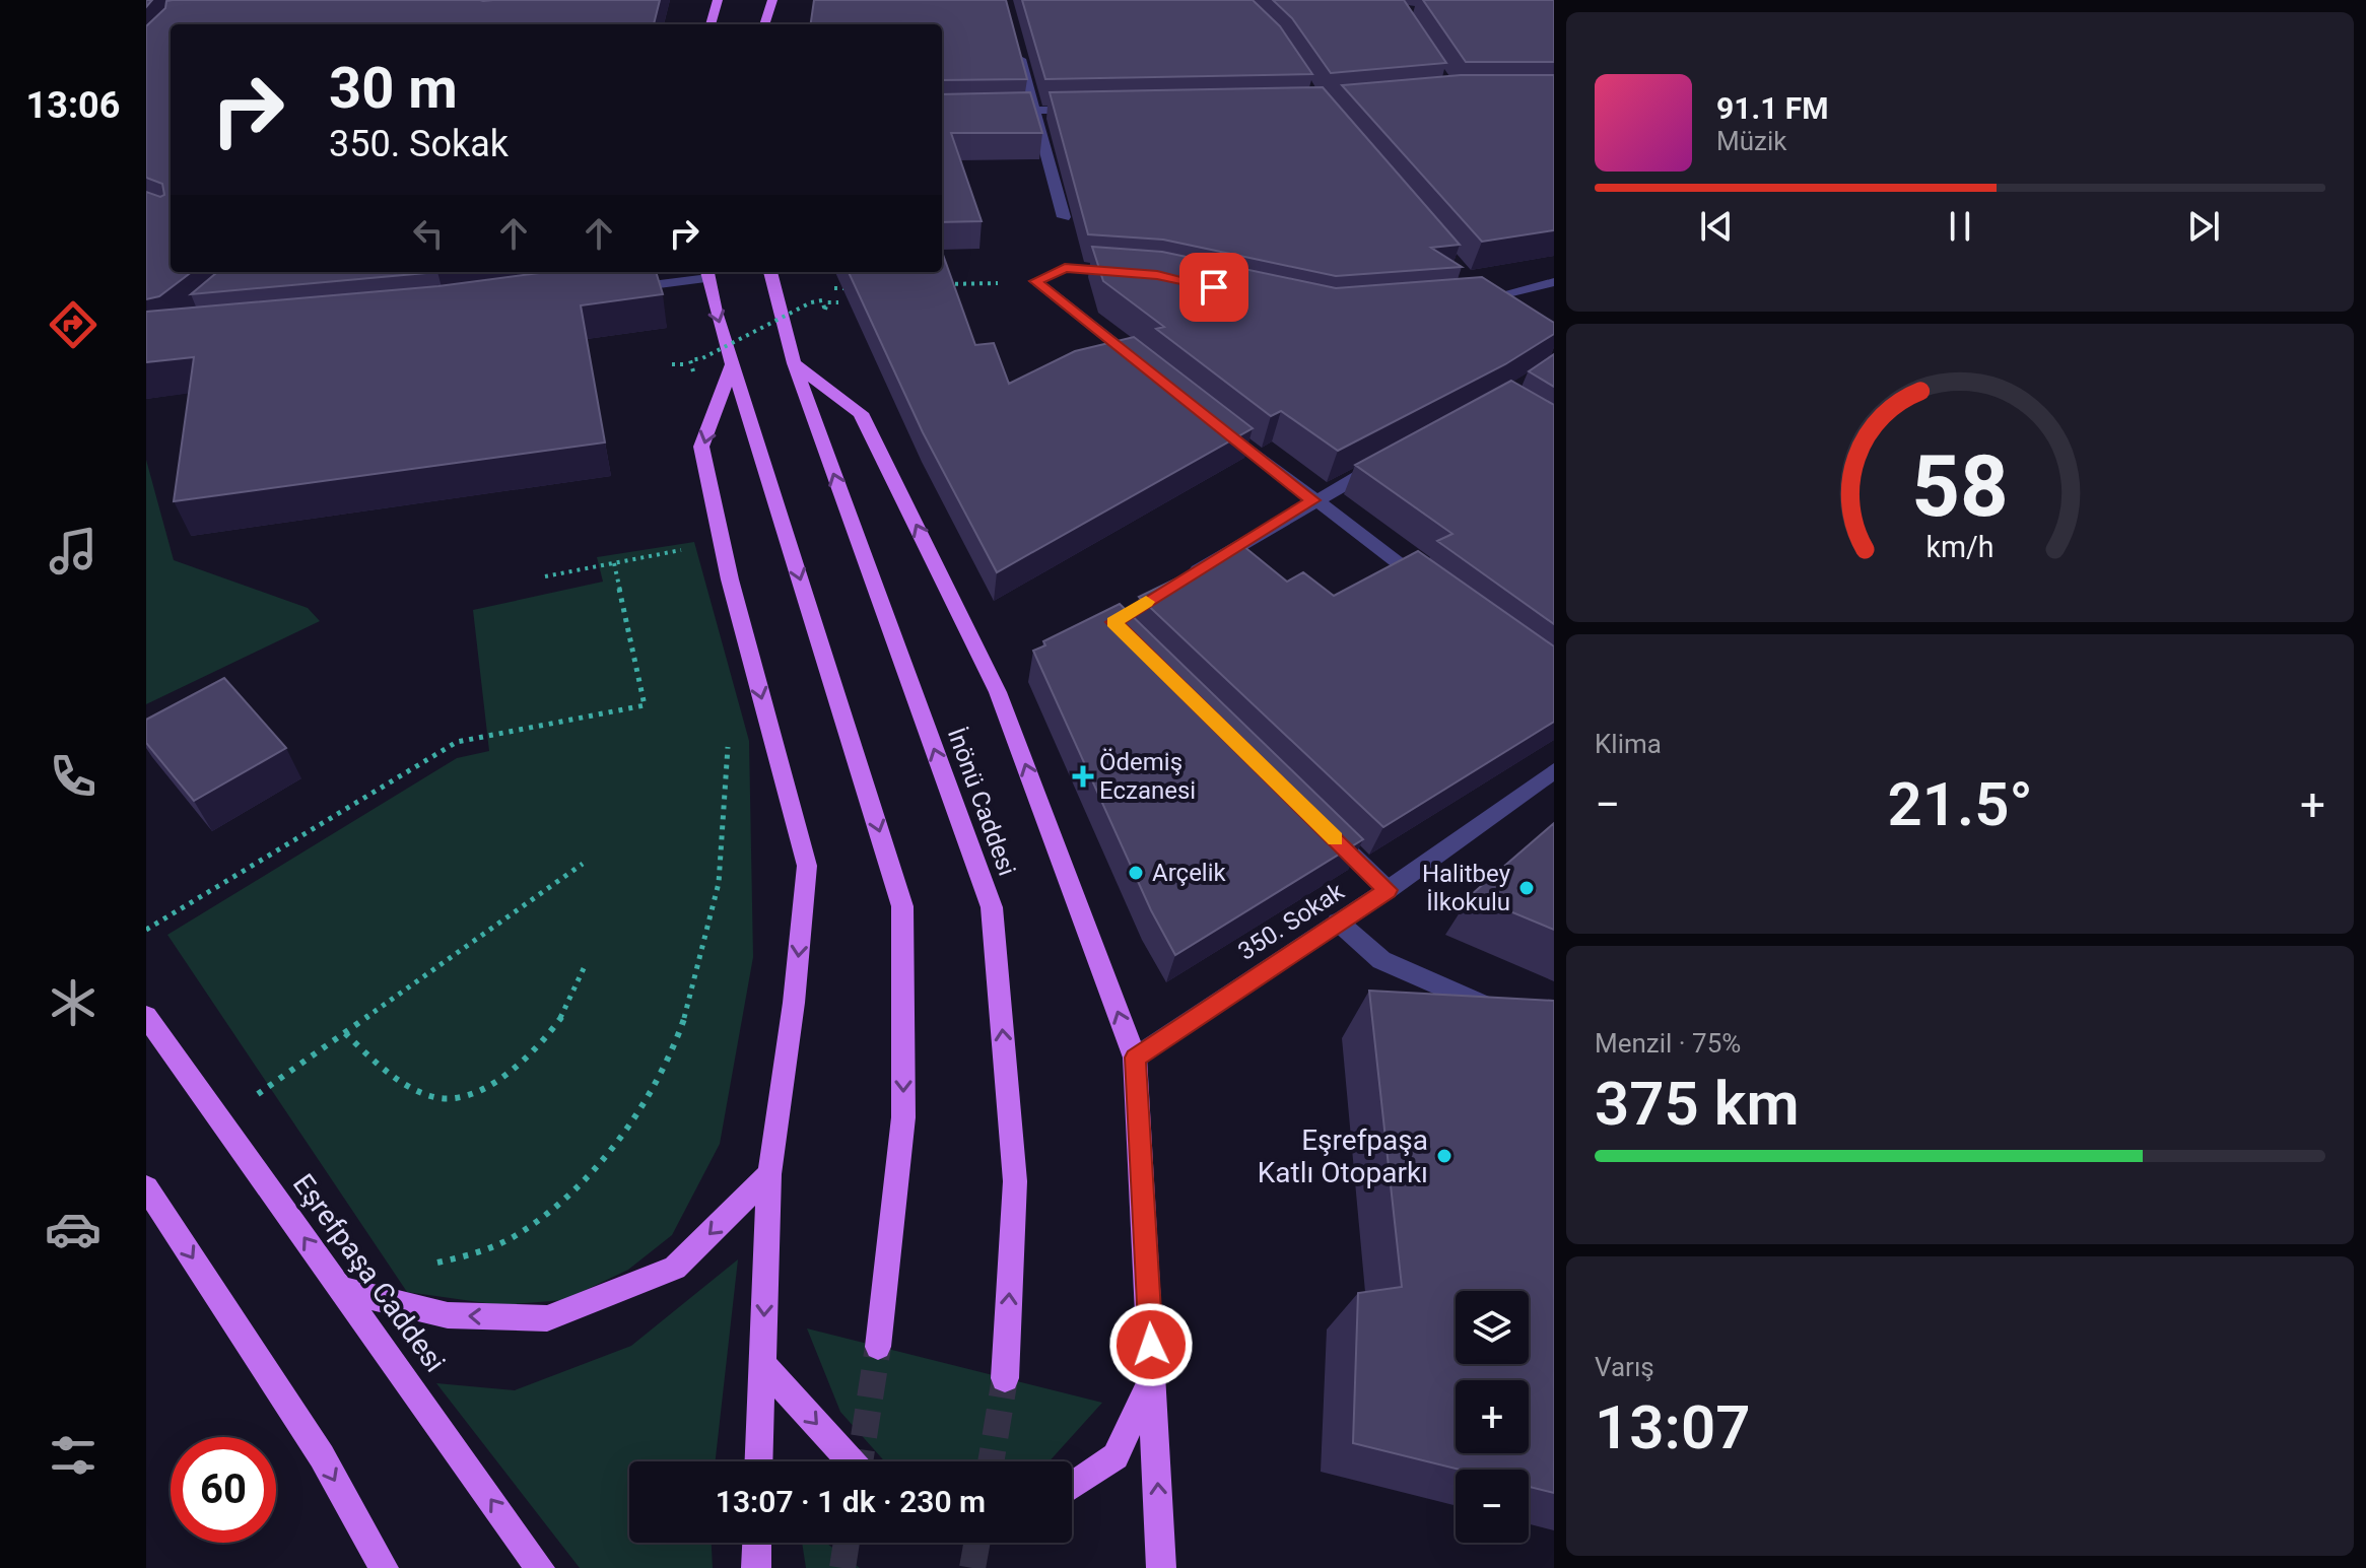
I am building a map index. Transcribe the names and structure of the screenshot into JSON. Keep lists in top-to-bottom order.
{
  "streets": {
    "main road": ["İnönü Caddesi", "Eşrefpaşa Caddesi"],
    "street": ["350. Sokak"]
  },
  "places": {
    "health": ["Ödemiş Eczanesi"],
    "other": ["Arçelik", "Halitbey İlkokulu", "Eşrefpaşa Katlı Otoparkı"]
  },
  "page": {
    "tabs": "13:06",
    "turn": ["30 m", "350. Sokak"],
    "song": ["91.1 FM", "Müzik"],
    "tile": [
      "Klima",
      ["Menzil · 75%", "375 km"],
      ["Varış", "13:07"]
    ],
    "heat": ["−", "21.5°", "+"],
    "map_buttons": ["+", "−"],
    "limit": "60",
    "trip": "13:07 · 1 dk · 230 m",
    "gauge": ["58", "km/h"]
  }
}
